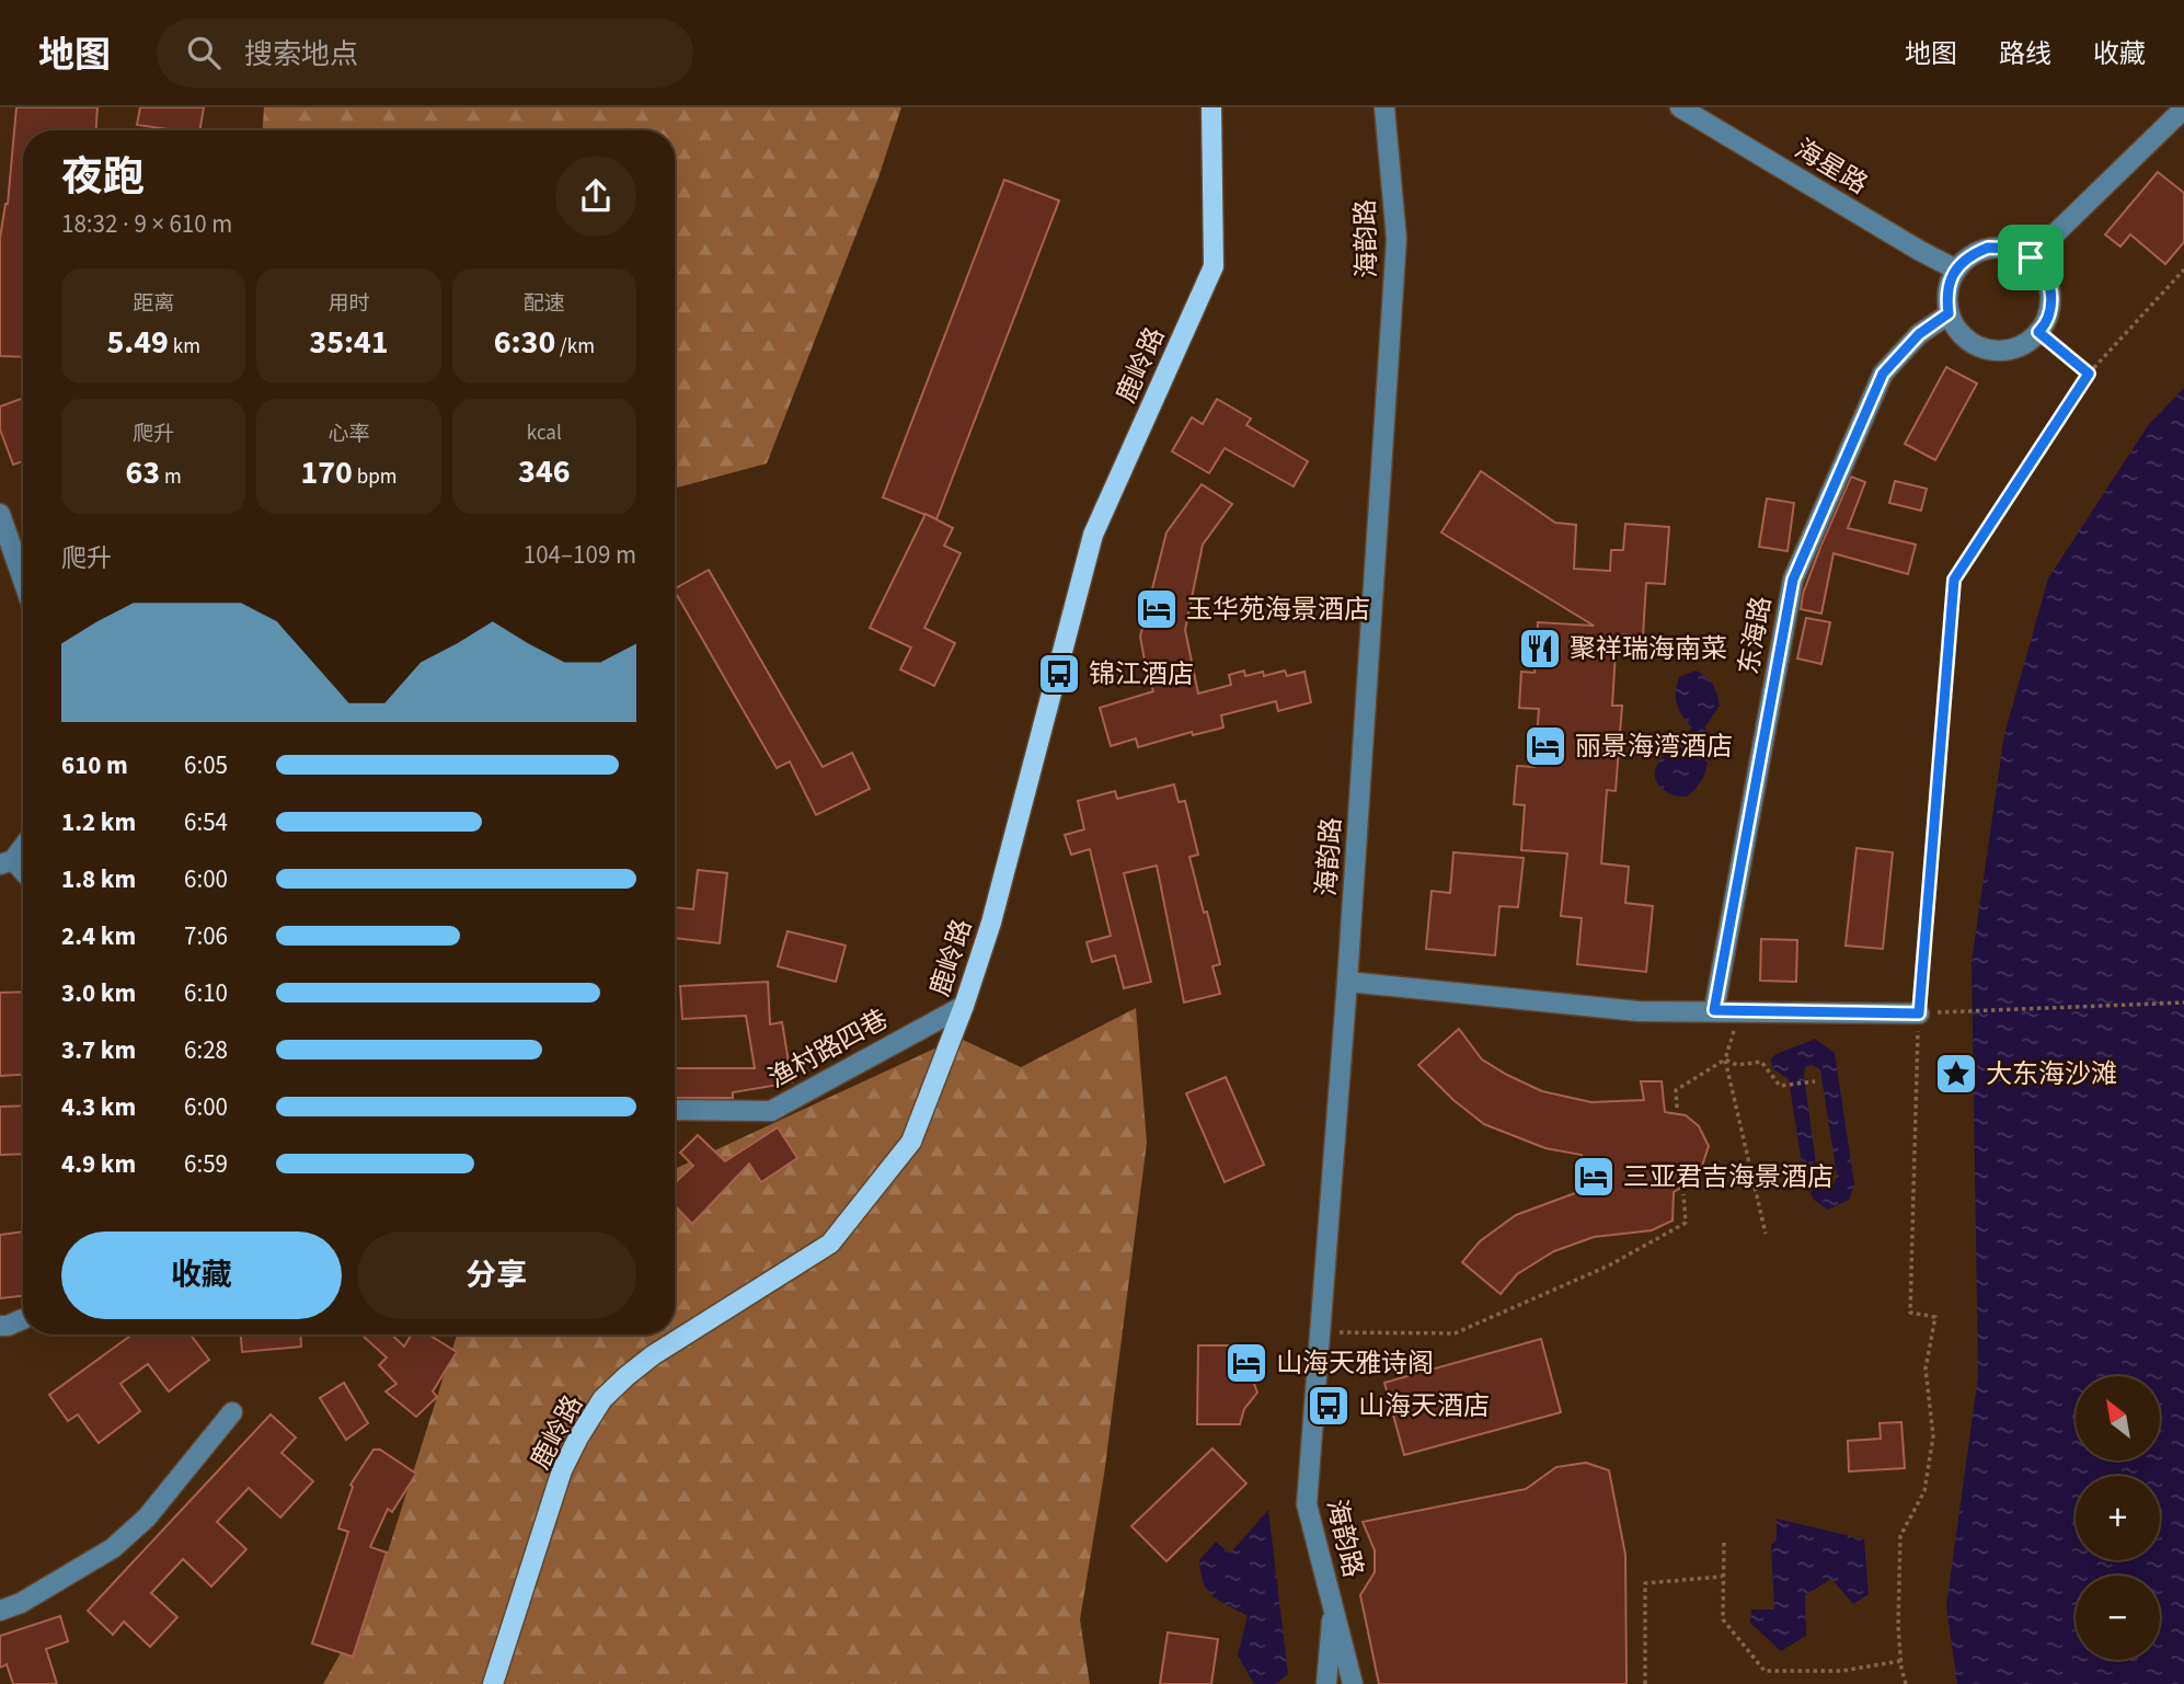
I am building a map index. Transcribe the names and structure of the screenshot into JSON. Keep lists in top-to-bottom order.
{
  "streets": {
    "main road": ["鹿岭路"],
    "street": [
      "海星路",
      "海韵路",
      "东海路",
      "渔村路四巷"
    ]
  },
  "crossings": [
    ["海星路", "东海路"],
    ["鹿岭路", "渔村路四巷"]
  ],
  "places": {
    "hotel": [
      "玉华苑海景酒店",
      "丽景海湾酒店",
      "三亚君吉海景酒店",
      "山海天雅诗阁"
    ],
    "restaurant": ["聚祥瑞海南菜"],
    "bus stop": ["锦江酒店", "山海天酒店"],
    "place": ["大东海沙滩"]
  },
  "north": "top left",
  "page": {
    "header": "地图",
    "search": "搜索地点",
    "nav": ["地图", "路线", "收藏"],
    "heading": ["夜跑", "18:32 · 9 × 610 m"],
    "stats": [
      ["距离", "5.49 km"],
      ["用时", "35:41"],
      ["配速", "6:30 /km"],
      ["爬升", "63 m"],
      ["心率", "170 bpm"],
      ["kcal", "346"]
    ],
    "chart": ["爬升", "104–109 m"],
    "list": [
      {
        "name": "610 m",
        "note": "6:05"
      },
      {
        "name": "1.2 km",
        "note": "6:54"
      },
      {
        "name": "1.8 km",
        "note": "6:00"
      },
      {
        "name": "2.4 km",
        "note": "7:06"
      },
      {
        "name": "3.0 km",
        "note": "6:10"
      },
      {
        "name": "3.7 km",
        "note": "6:28"
      },
      {
        "name": "4.3 km",
        "note": "6:00"
      },
      {
        "name": "4.9 km",
        "note": "6:59"
      }
    ],
    "buttons": ["收藏", "分享"],
    "map_buttons": ["+", "−"]
  }
}
